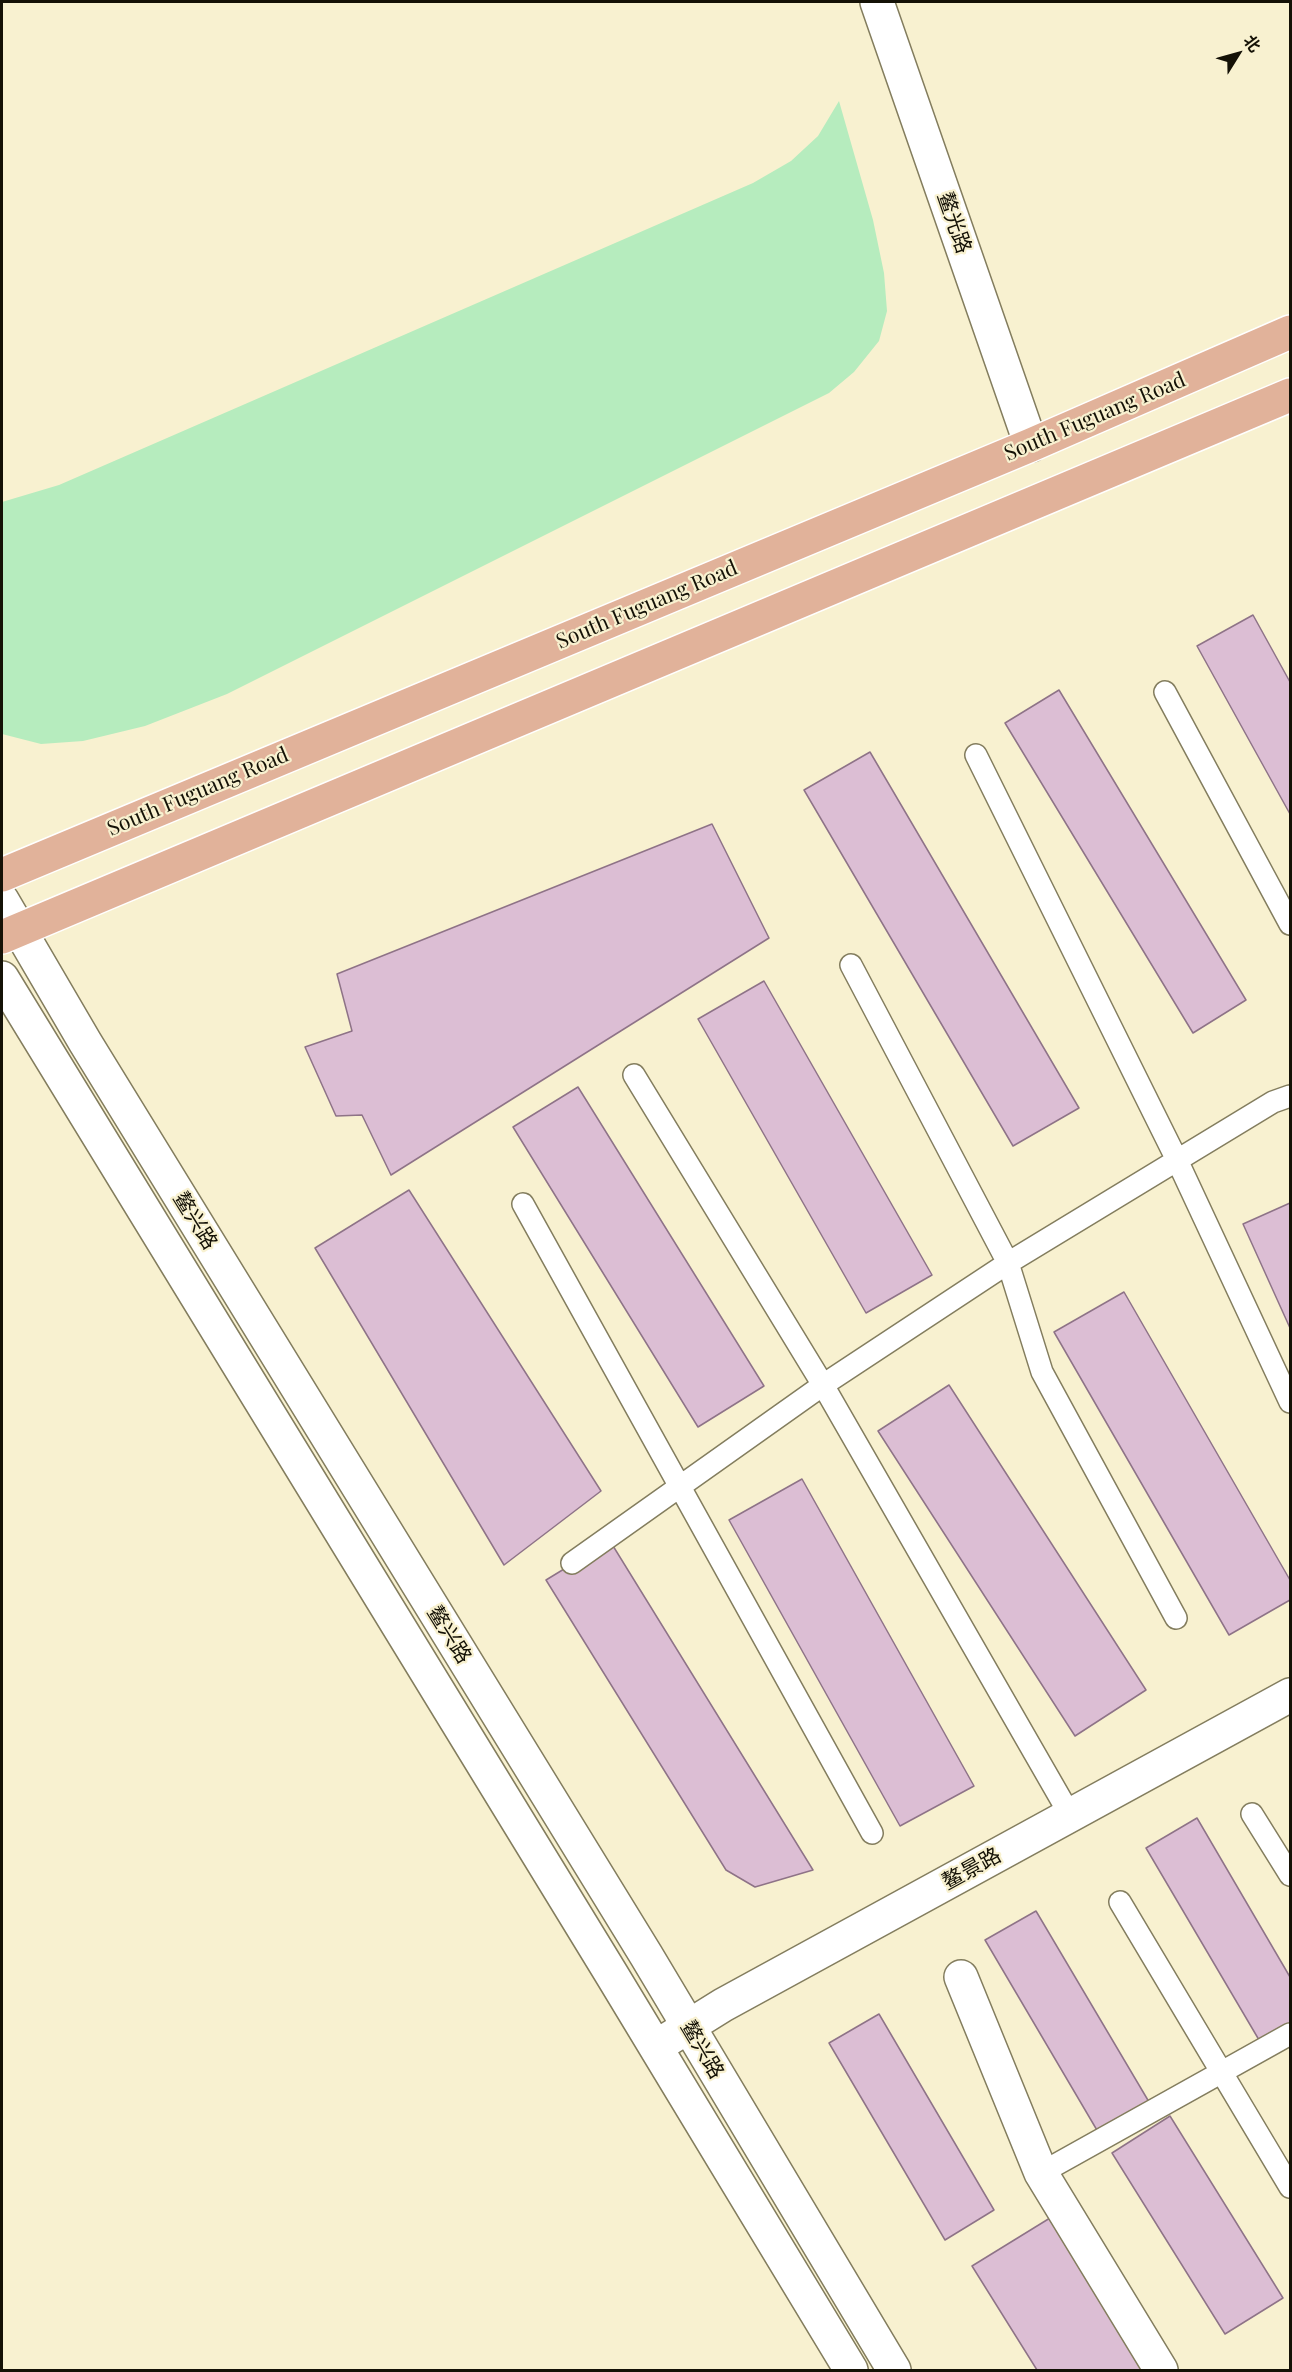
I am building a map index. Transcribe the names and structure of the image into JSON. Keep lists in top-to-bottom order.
{
  "streets": {
    "main road": [
      "鳌光路",
      "South Fuguang Road",
      "鳌兴路",
      "鳌景路"
    ]
  },
  "crossings": [
    ["鳌光路", "South Fuguang Road"],
    ["鳌兴路", "鳌景路"]
  ],
  "north": "top right"
}
